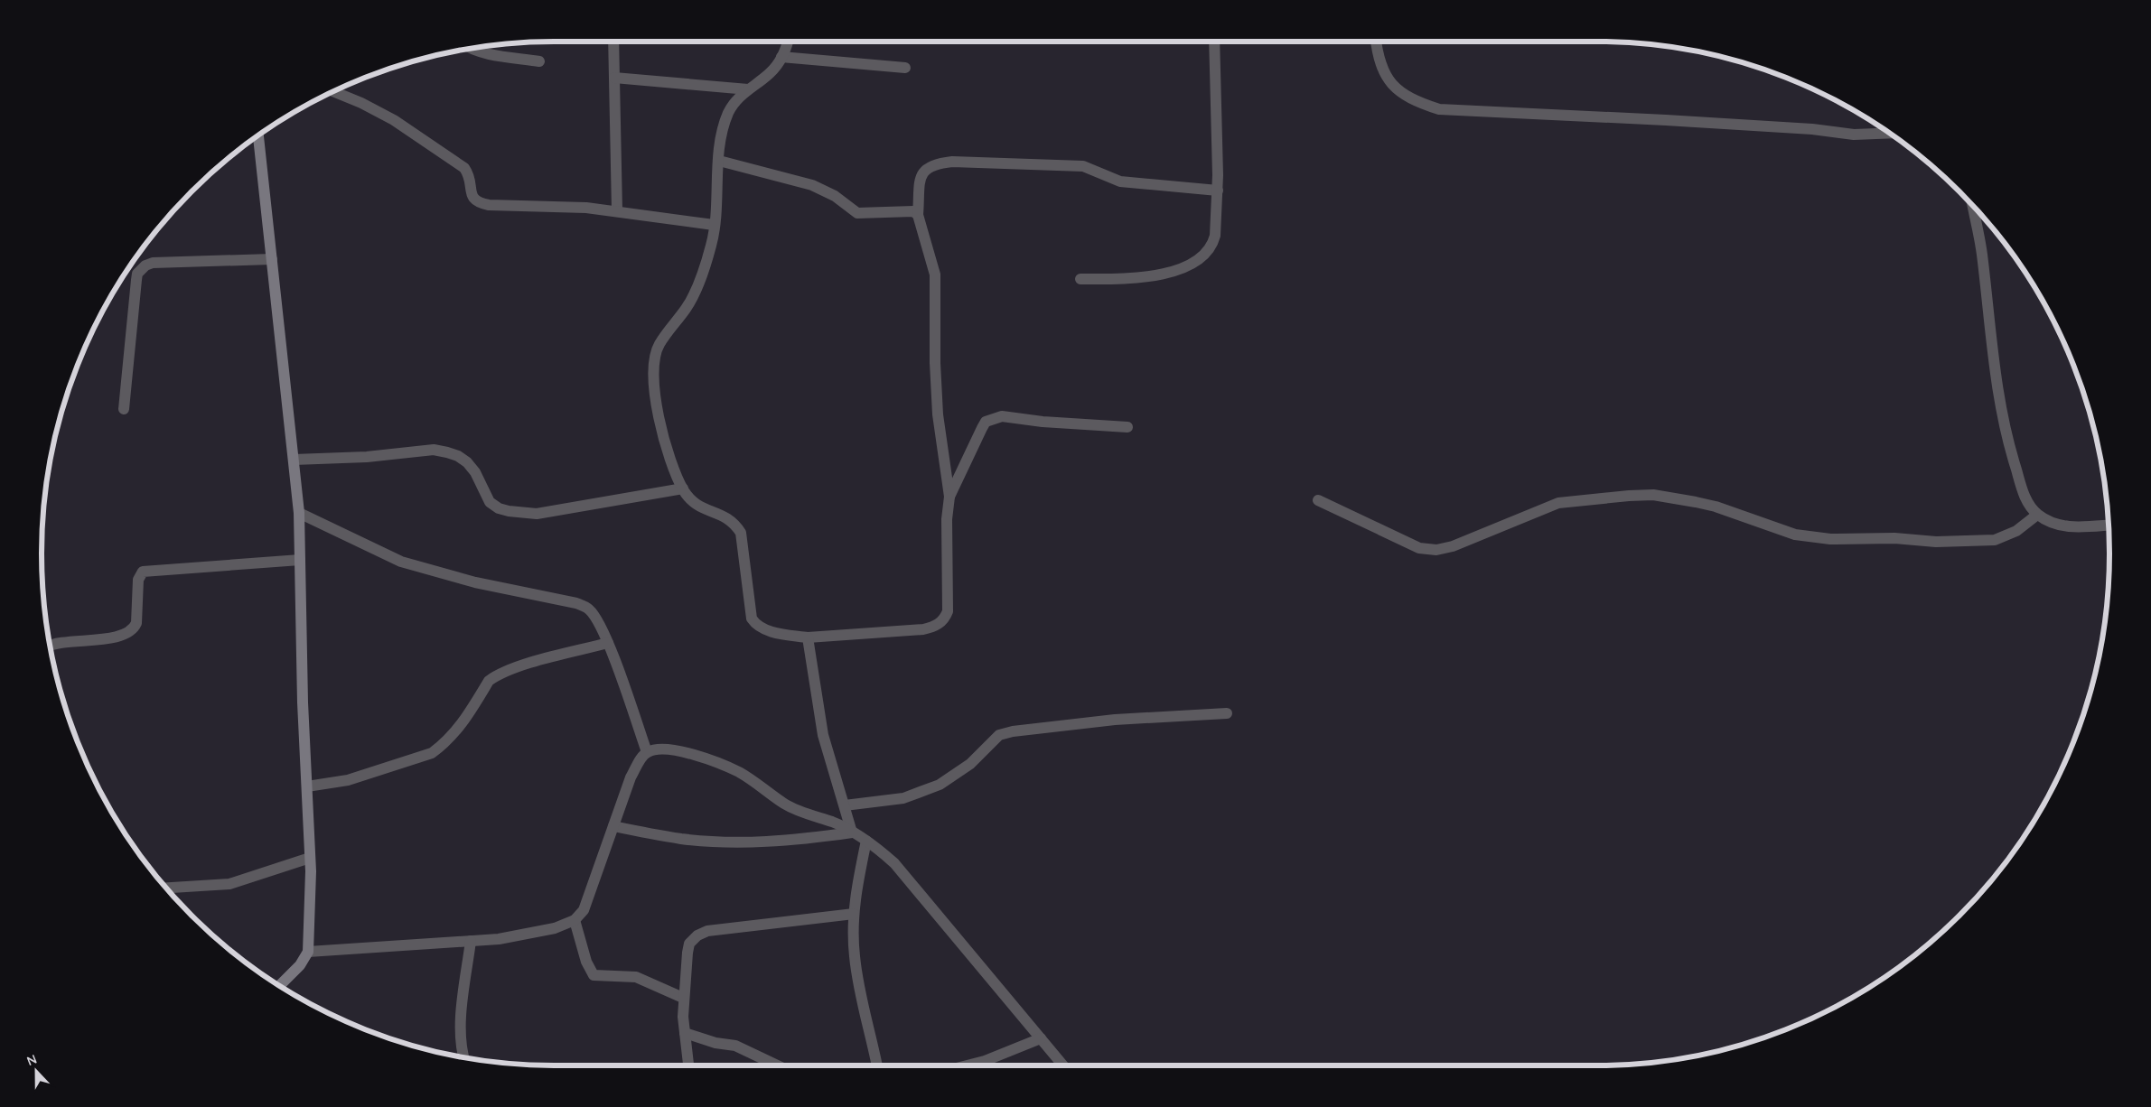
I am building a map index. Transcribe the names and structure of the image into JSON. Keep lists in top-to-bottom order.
{
  "north": "top"
}
